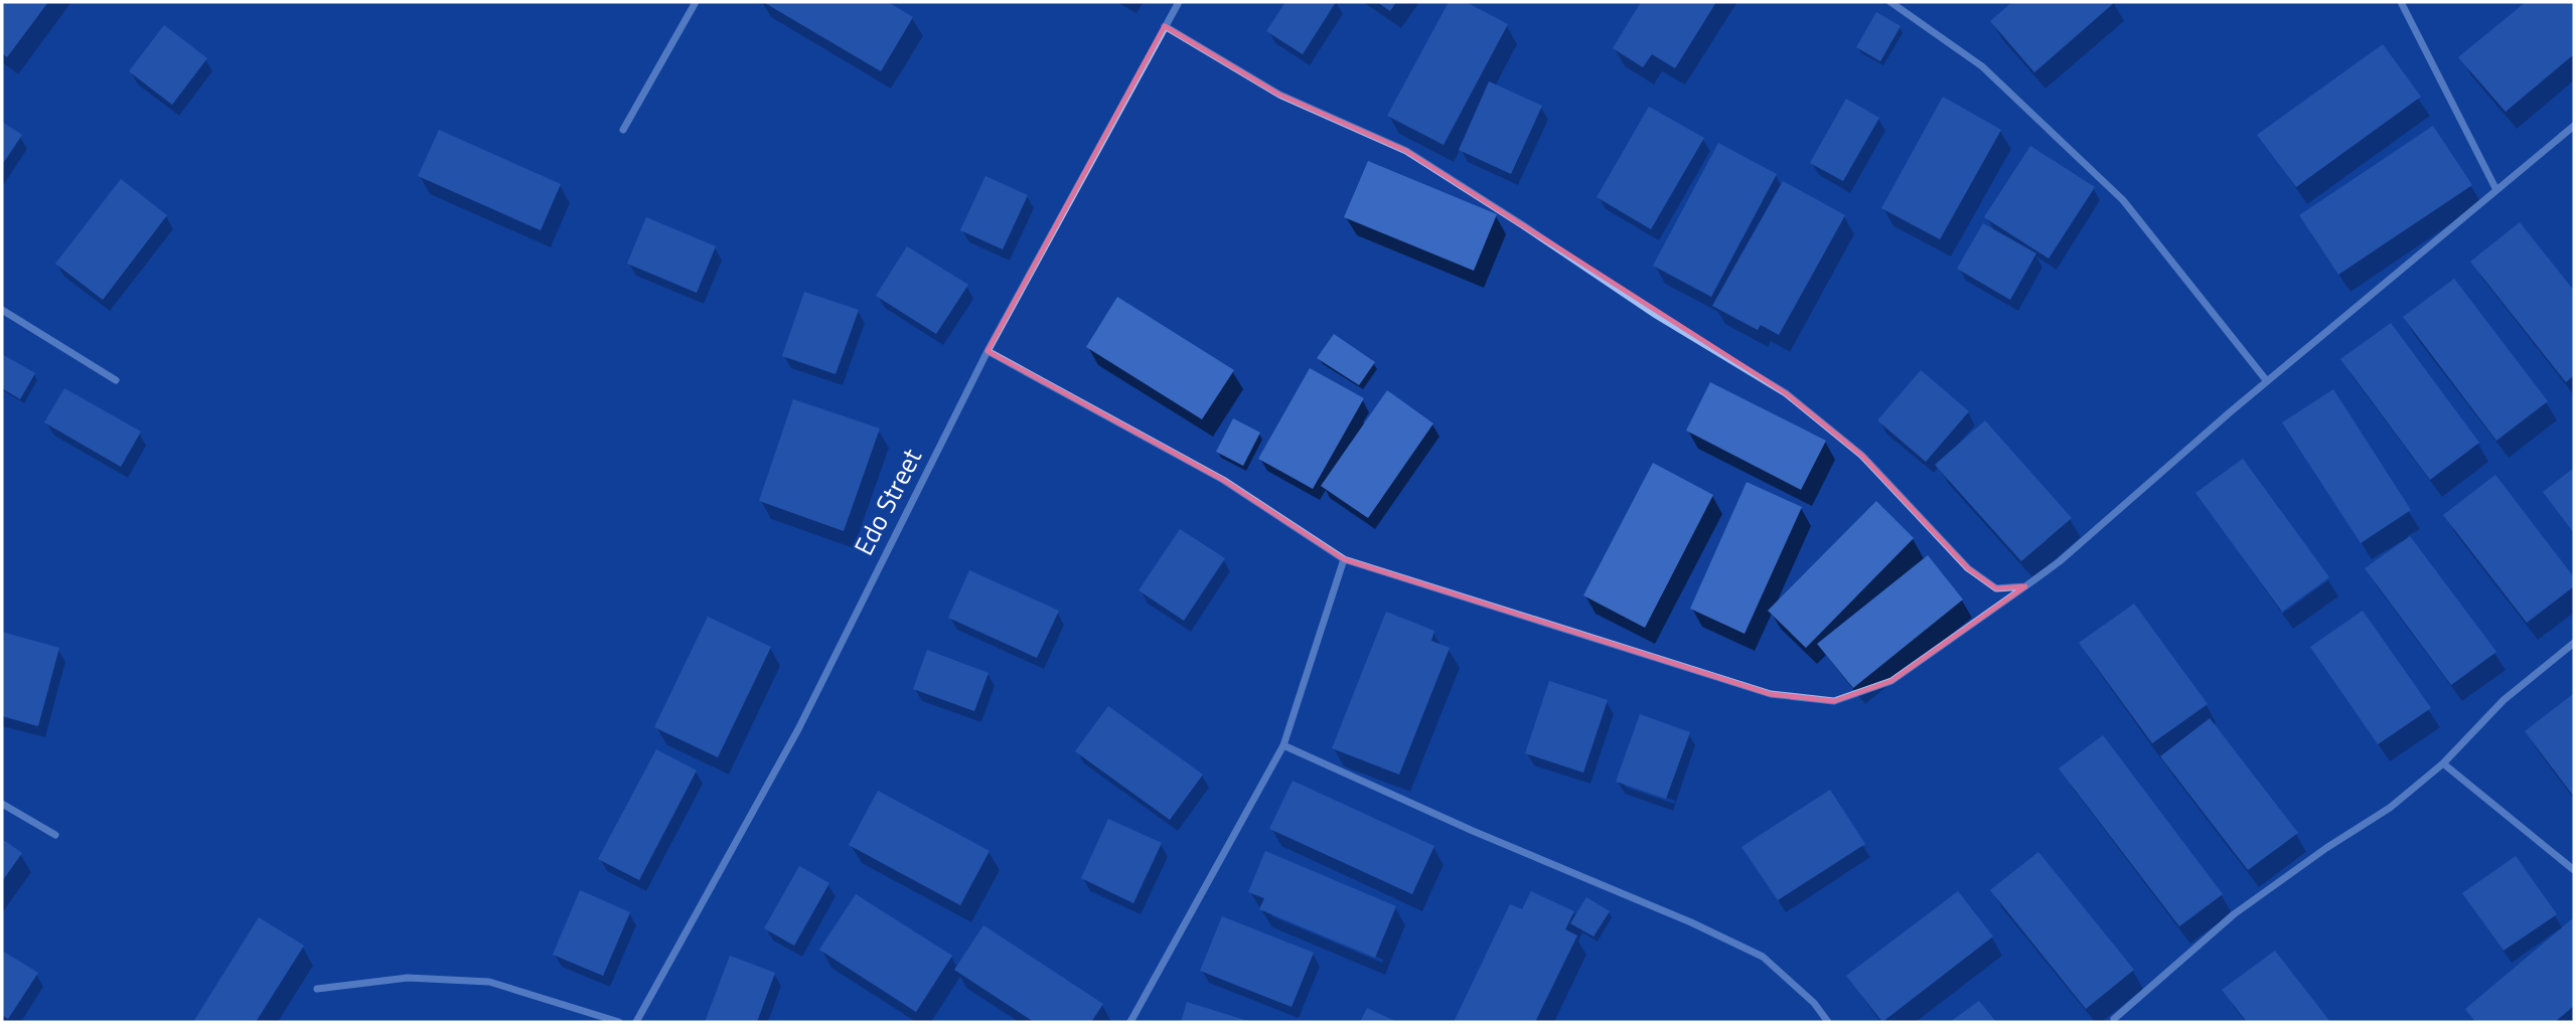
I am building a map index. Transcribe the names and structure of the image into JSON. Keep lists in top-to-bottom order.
{
  "streets": {
    "street": ["Edo Street"]
  }
}
